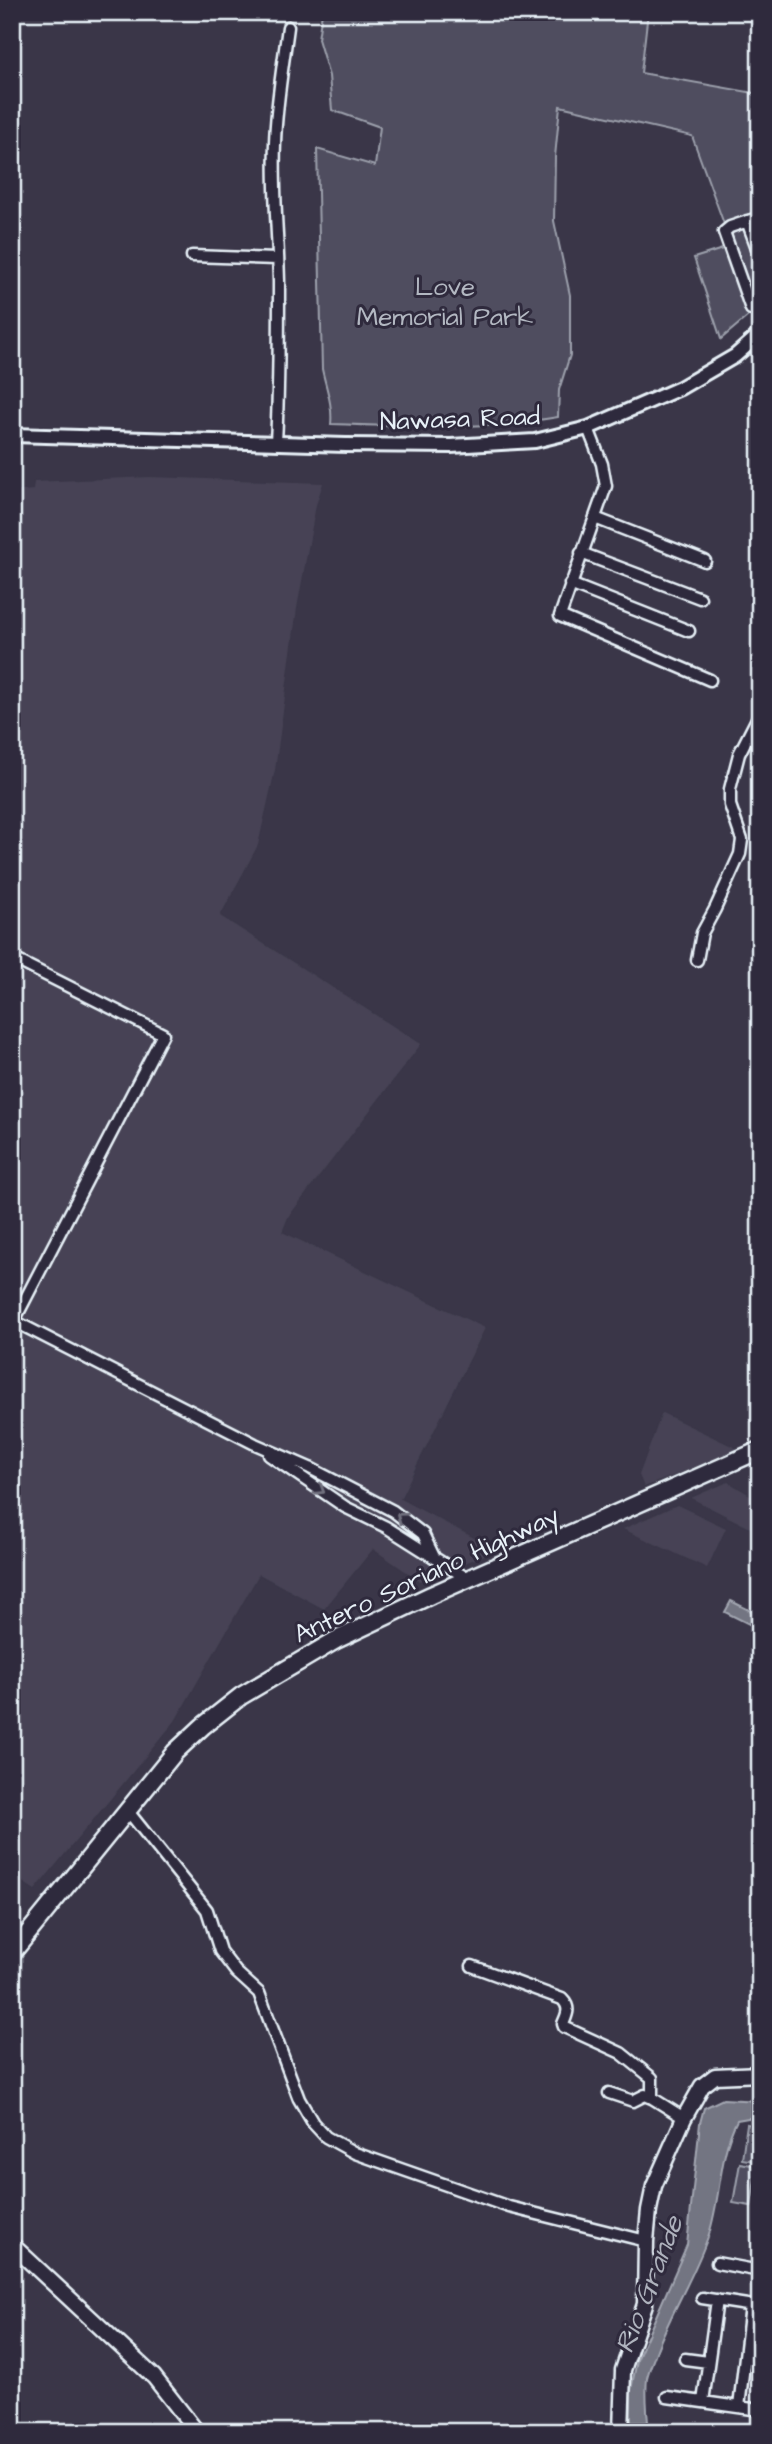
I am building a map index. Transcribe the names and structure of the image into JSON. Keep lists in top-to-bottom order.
{
  "streets": {
    "main road": ["Antero Soriano Highway"],
    "street": ["Nawasa Road"]
  },
  "water": ["Rio Grande"],
  "parks": ["Love Memorial Park"]
}
